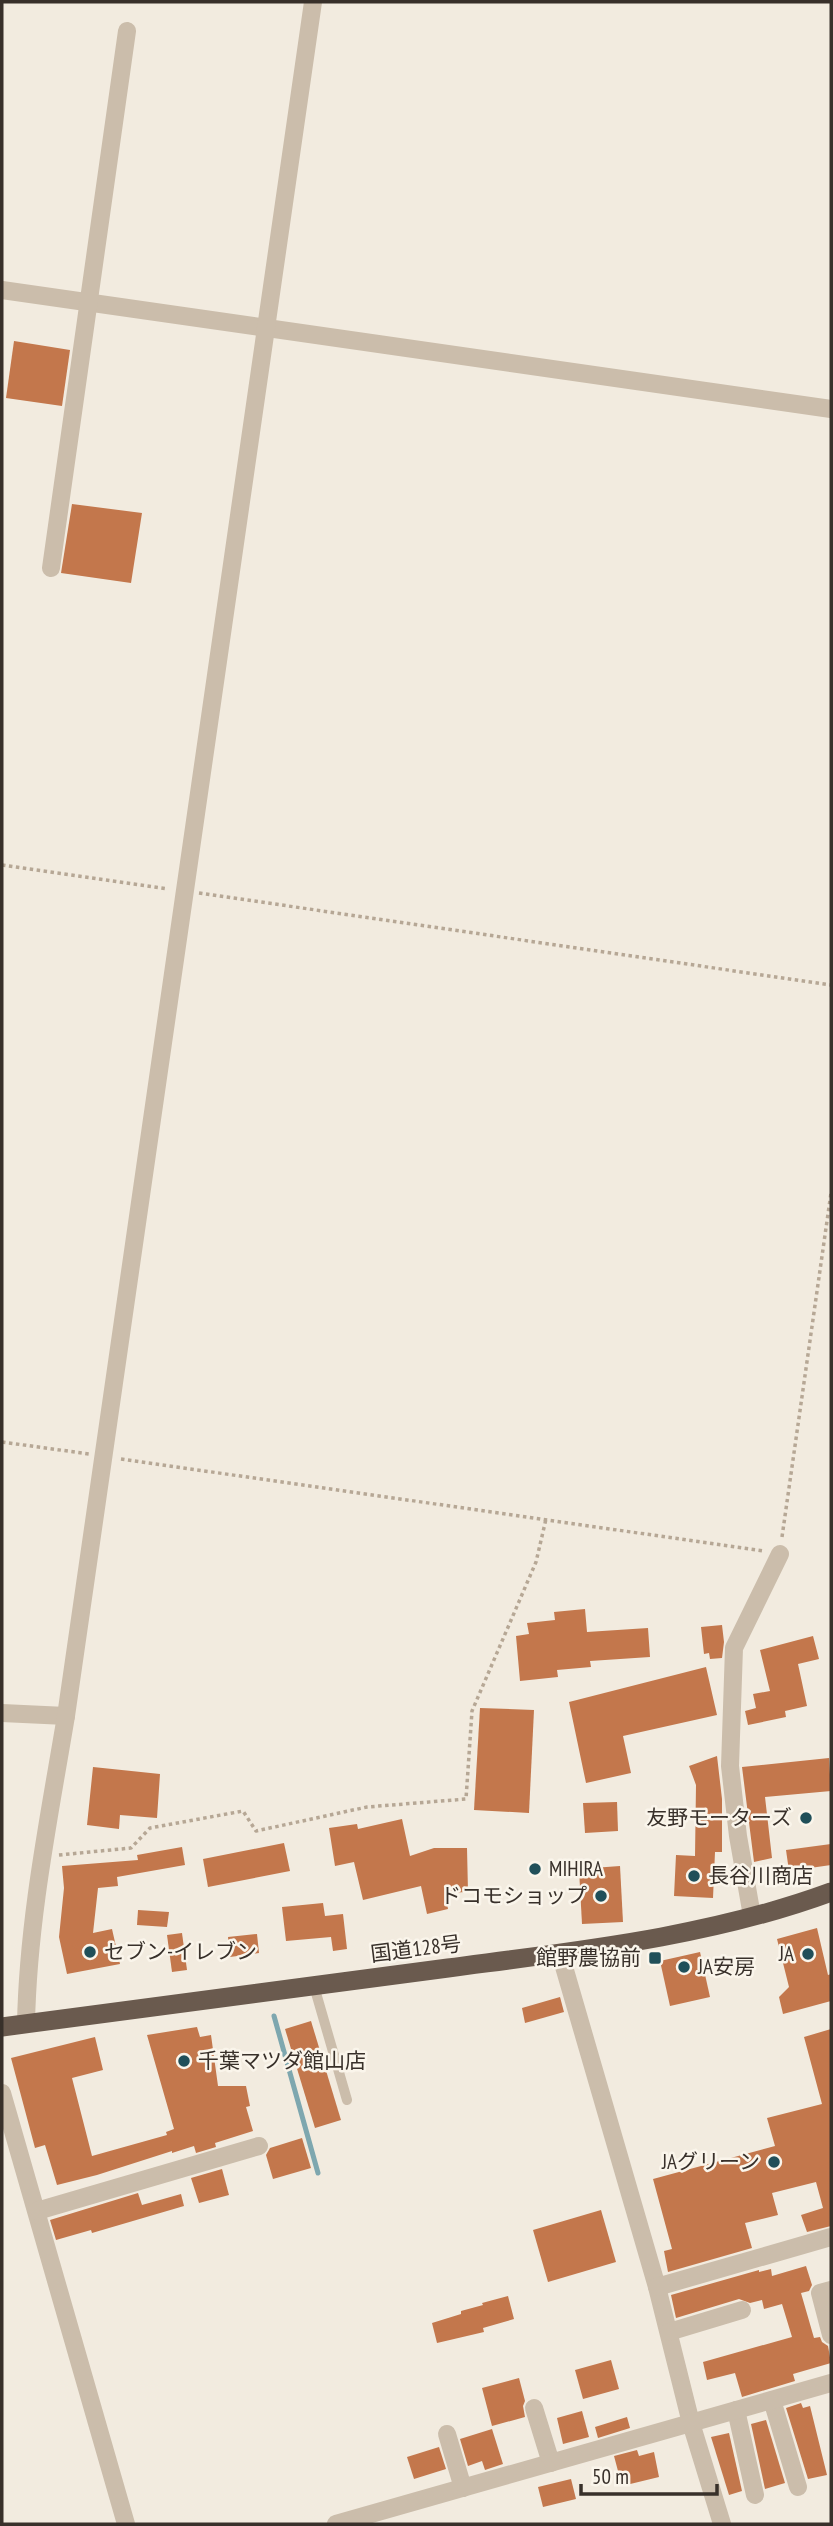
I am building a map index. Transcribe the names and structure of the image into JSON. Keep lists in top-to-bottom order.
{
  "streets": {
    "highway": ["国道128号"]
  },
  "places": {
    "other": [
      "友野モーターズ",
      "MIHIRA",
      "長谷川商店",
      "ドコモショップ",
      "セブン-イレブン",
      "JA",
      "JA安房",
      "千葉マツダ館山店",
      "JAグリーン"
    ],
    "transit": ["館野農協前"]
  },
  "scale_bar": "50 m"
}
